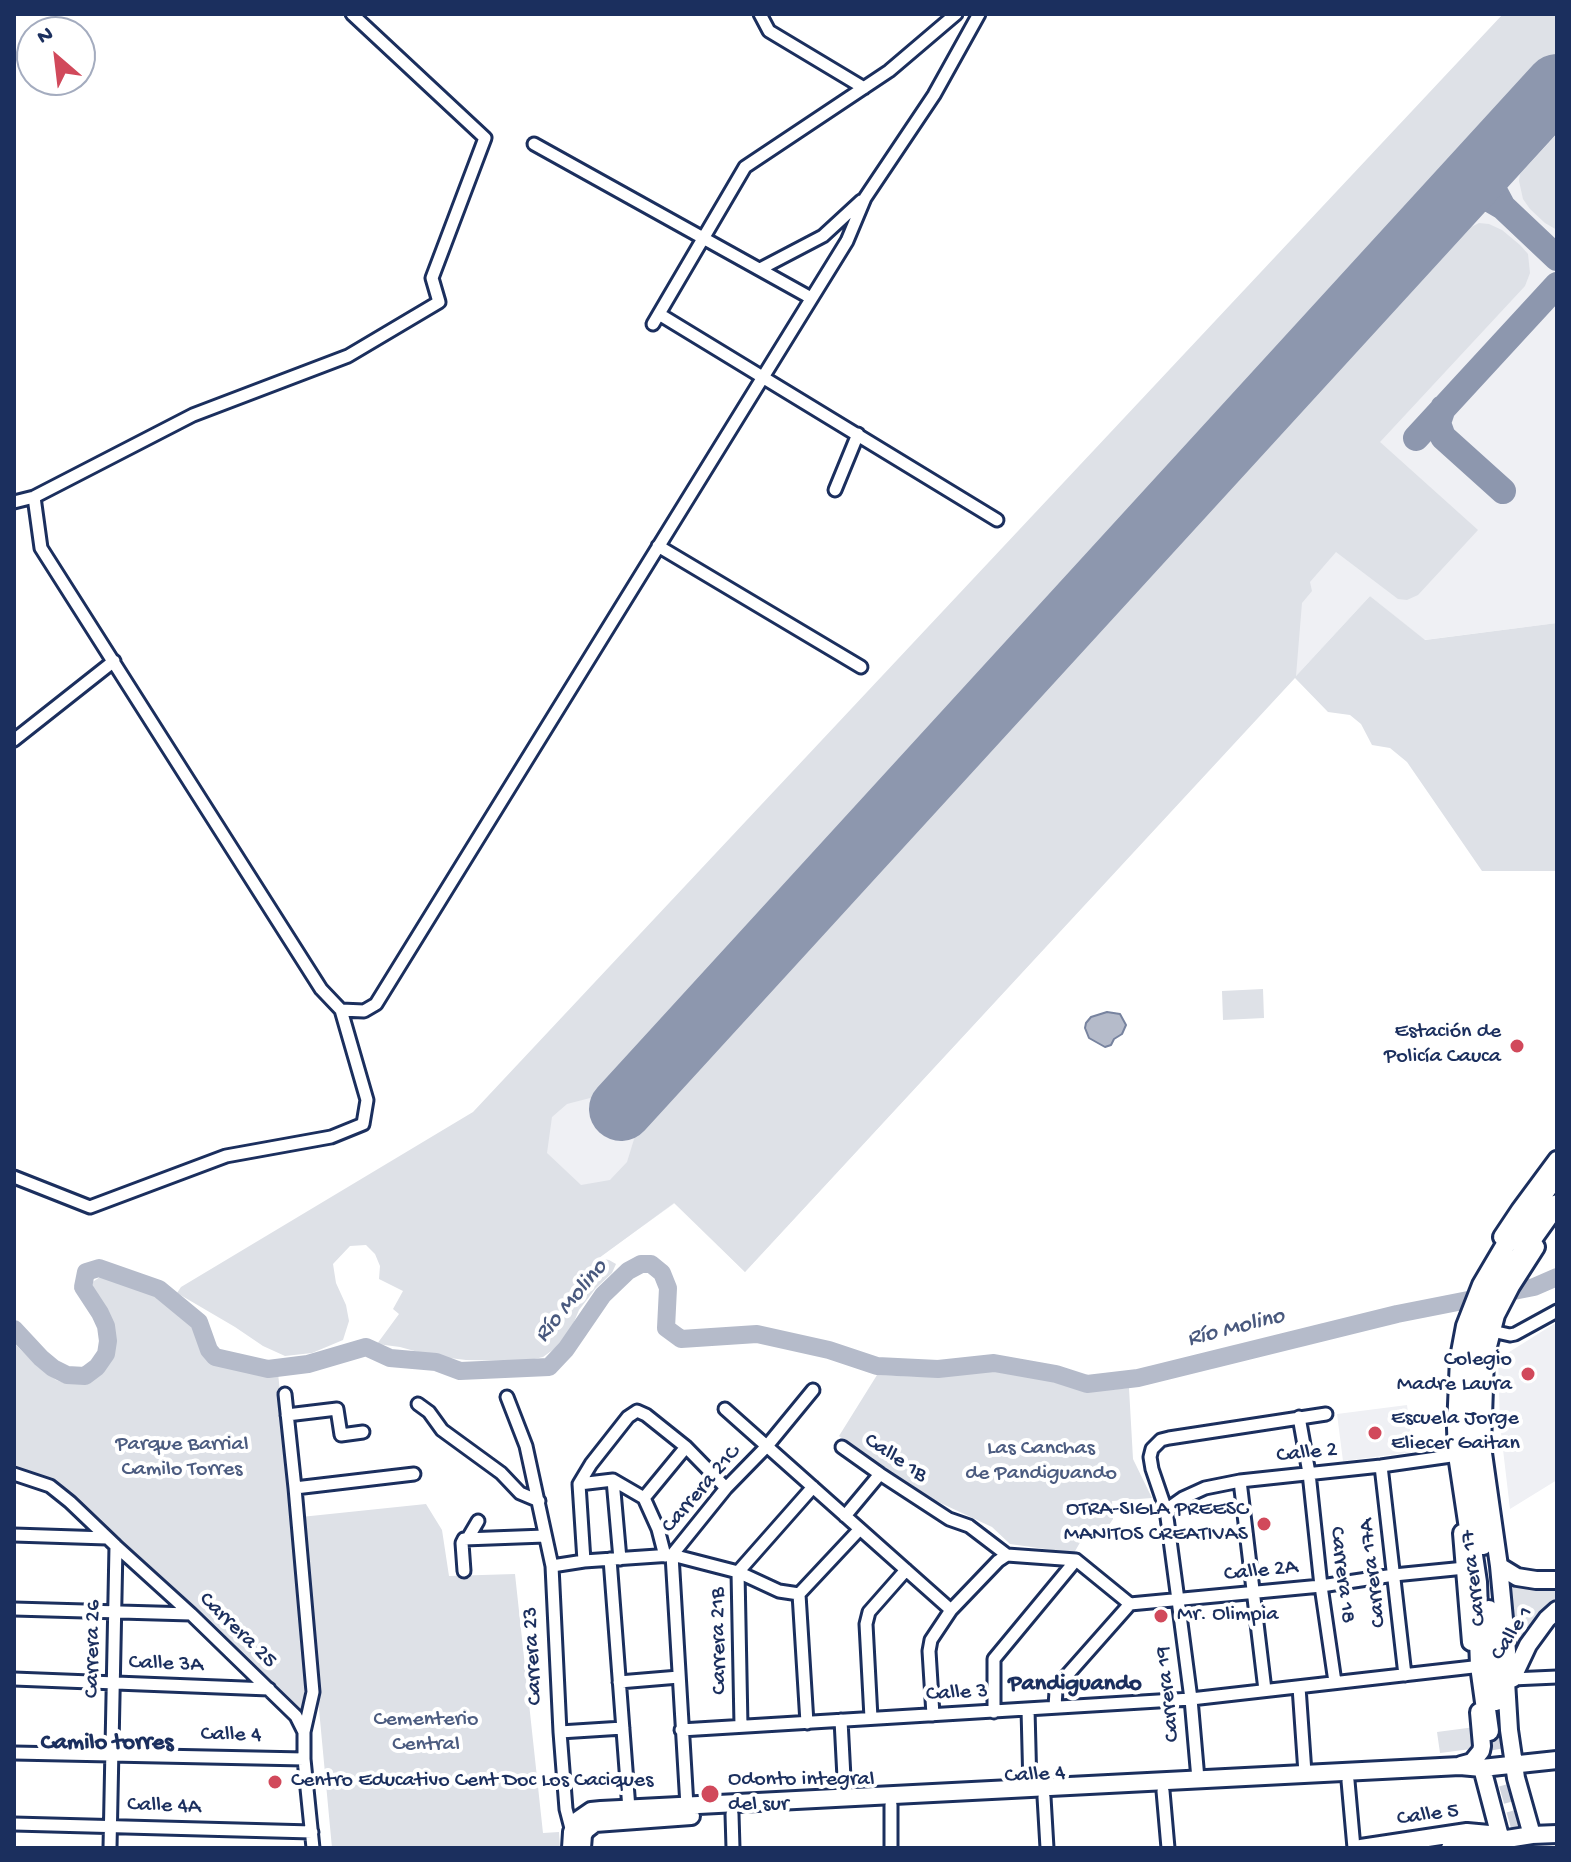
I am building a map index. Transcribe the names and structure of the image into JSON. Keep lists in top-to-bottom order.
{
  "streets": {
    "main road": [
      "Carrera 17",
      "Calle 1",
      "Carrera 23",
      "Calle 4",
      "Calle 5"
    ],
    "street": [
      "Calle 2",
      "Calle 1B",
      "Carrera 21C",
      "Calle 2A",
      "Carrera 17A",
      "Carrera 18",
      "Carrera 25",
      "Carrera 21B",
      "Carrera 26",
      "Calle 3A",
      "Calle 3",
      "Carrera 19",
      "Calle 4A"
    ]
  },
  "crossings": [
    ["Calle 2", "Carrera 17A"],
    ["Calle 2", "Carrera 18"],
    ["Calle 2", "Carrera 17"],
    ["Calle 2", "Carrera 19"],
    ["Carrera 21C", "Calle 3"],
    ["Carrera 21C", "Calle 4"],
    ["Calle 2A", "Carrera 17A"],
    ["Calle 2A", "Carrera 18"],
    ["Calle 2A", "Carrera 19"],
    ["Carrera 17A", "Calle 3"],
    ["Carrera 18", "Calle 3"],
    ["Carrera 18", "Carrera 19"],
    ["Carrera 17", "Calle 1"],
    ["Carrera 17", "Calle 4"],
    ["Carrera 17", "Calle 5"],
    ["Carrera 25", "Carrera 26"],
    ["Carrera 25", "Calle 3A"],
    ["Carrera 21B", "Calle 3"],
    ["Carrera 26", "Calle 3A"],
    ["Carrera 26", "Calle 4"],
    ["Carrera 26", "Calle 4A"],
    ["Carrera 23", "Calle 4"],
    ["Calle 3", "Carrera 19"],
    ["Carrera 19", "Calle 4"]
  ],
  "districts": ["Pandiguando", "Camilo torres"],
  "water": ["Río Molino"],
  "parks": ["Parque Barrial Camilo Torres", "Las Canchas de Pandiguando", "Cementerio Central"],
  "places": [
    "Estación de Policía Cauca",
    "Colegio Madre Laura",
    "Escuela Jorge Eliecer Gaitan",
    "OTRA-SIGLA PREESC MANITOS CREATIVAS",
    "Mr. Olimpia",
    "Centro Educativo Cent Doc Los Caciques",
    "Odonto integral del sur"
  ],
  "north": "top left"
}
